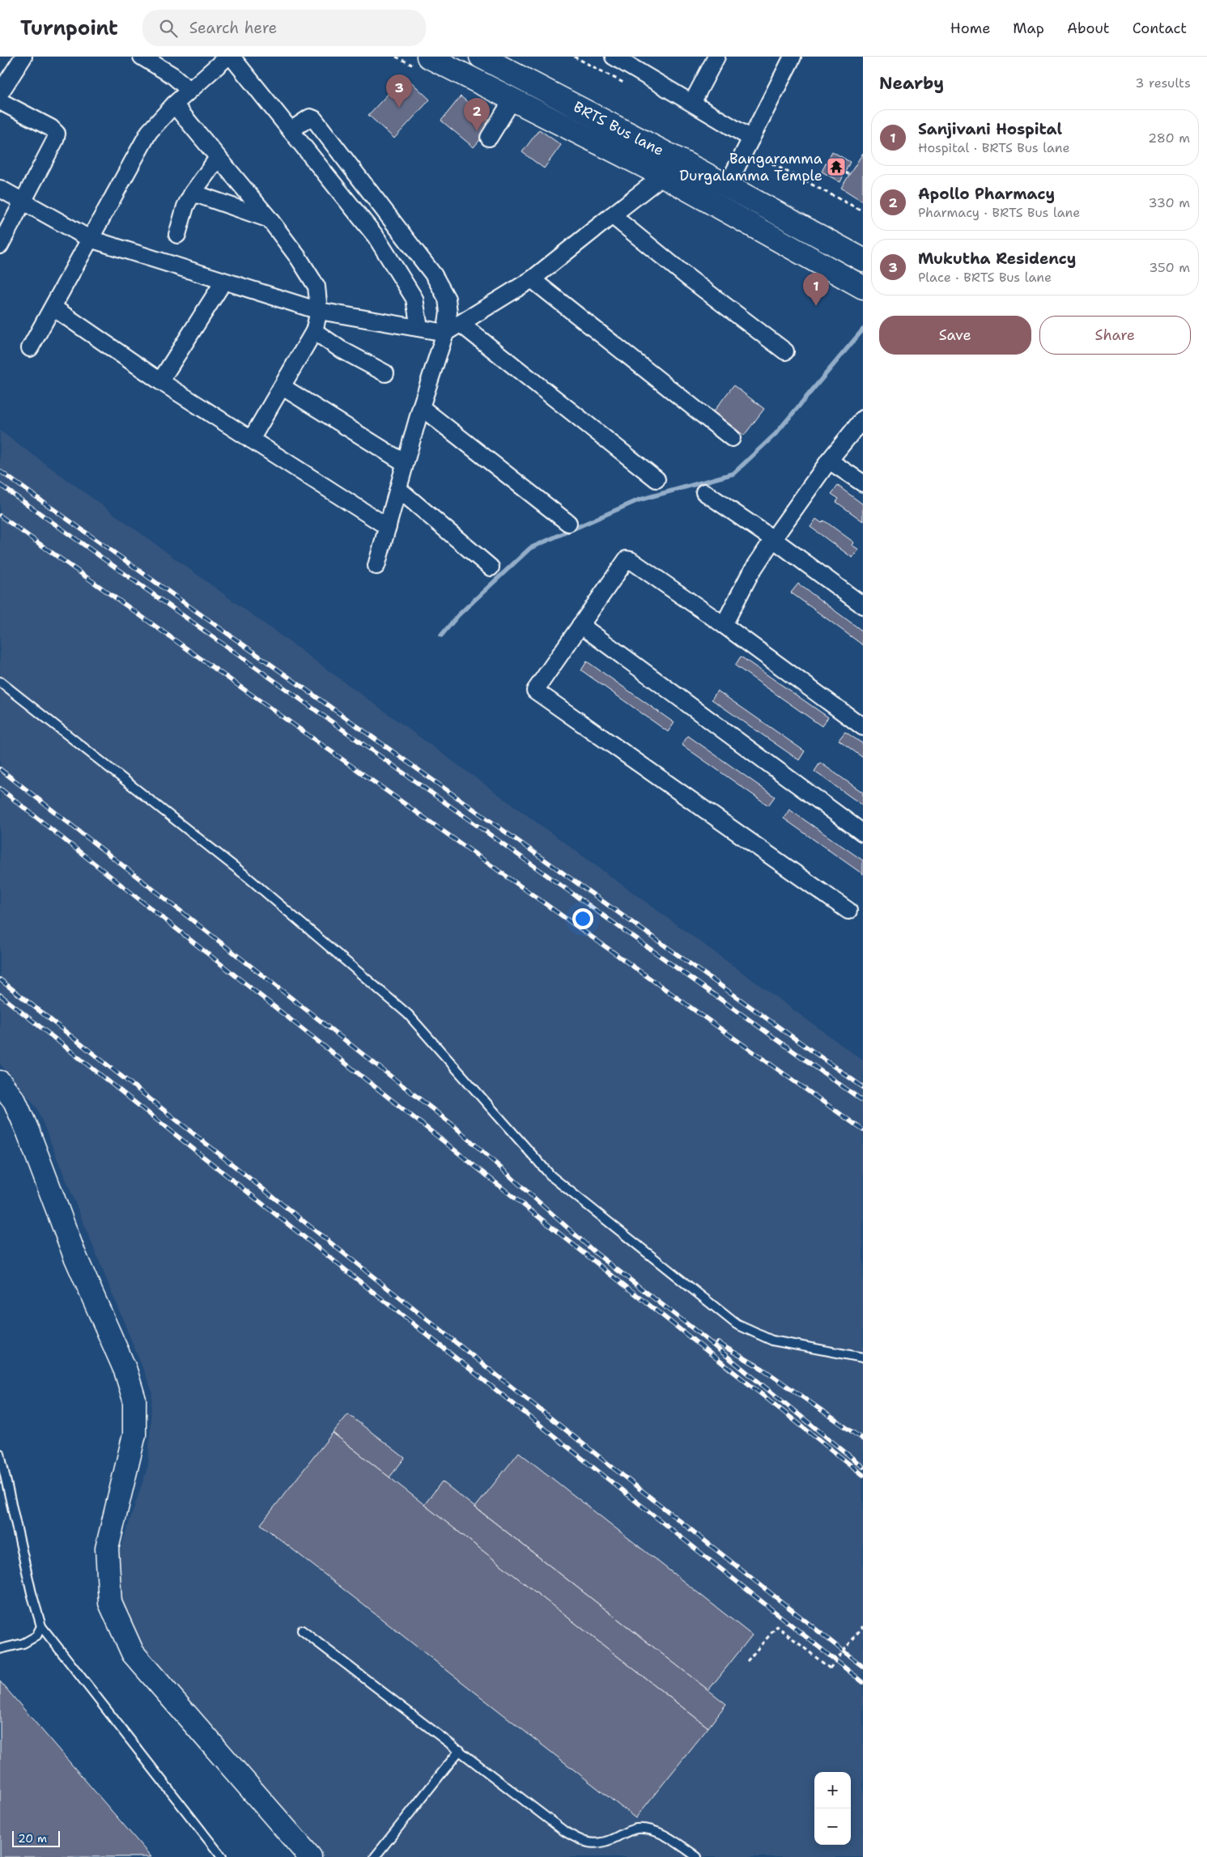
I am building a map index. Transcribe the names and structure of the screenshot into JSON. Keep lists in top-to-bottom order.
{
  "streets": {
    "main road": ["BRTS Bus lane"]
  },
  "places": {
    "temple": ["Bangaramma Durgalamma Temple"]
  },
  "scale_bar": "20 m",
  "page": {
    "header": "Turnpoint",
    "search": "Search here",
    "nav": [
      "Home",
      "Map",
      "About",
      "Contact"
    ],
    "heading": ["Nearby", "3 results"],
    "pins": ["3", "2", "1"],
    "list": [
      {
        "mark": "1",
        "name": "Sanjivani Hospital",
        "note": "Hospital · BRTS Bus lane",
        "value": "280 m"
      },
      {
        "mark": "2",
        "name": "Apollo Pharmacy",
        "note": "Pharmacy · BRTS Bus lane",
        "value": "330 m"
      },
      {
        "mark": "3",
        "name": "Mukutha Residency",
        "note": "Place · BRTS Bus lane",
        "value": "350 m"
      }
    ],
    "buttons": ["Save", "Share"],
    "map_buttons": ["+", "−"],
    "scale": "20 m"
  }
}
